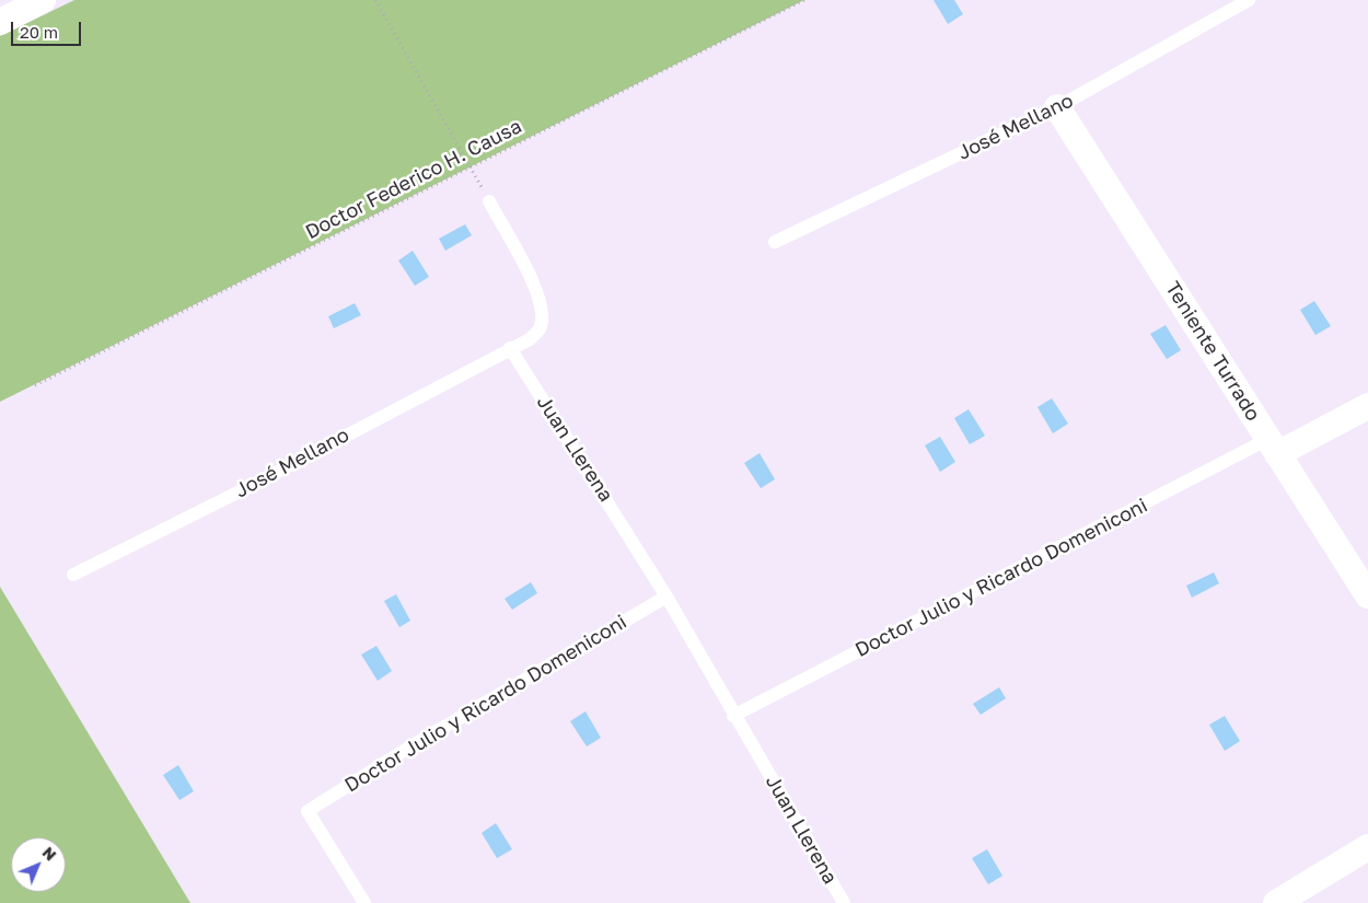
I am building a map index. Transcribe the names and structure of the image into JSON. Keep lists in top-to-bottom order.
{
  "streets": {
    "street": ["Teniente Turrado", "Doctor Julio y Ricardo Domeniconi"],
    "lane": ["José Mellano", "Juan Llerena"],
    "path": ["Doctor Federico H. Causa"]
  },
  "crossings": [
    ["José Mellano", "Teniente Turrado"],
    ["José Mellano", "Juan Llerena"],
    ["Teniente Turrado", "Doctor Julio y Ricardo Domeniconi"],
    ["Juan Llerena", "Doctor Julio y Ricardo Domeniconi"]
  ],
  "scale_bar": "20 m",
  "north": "top right"
}
